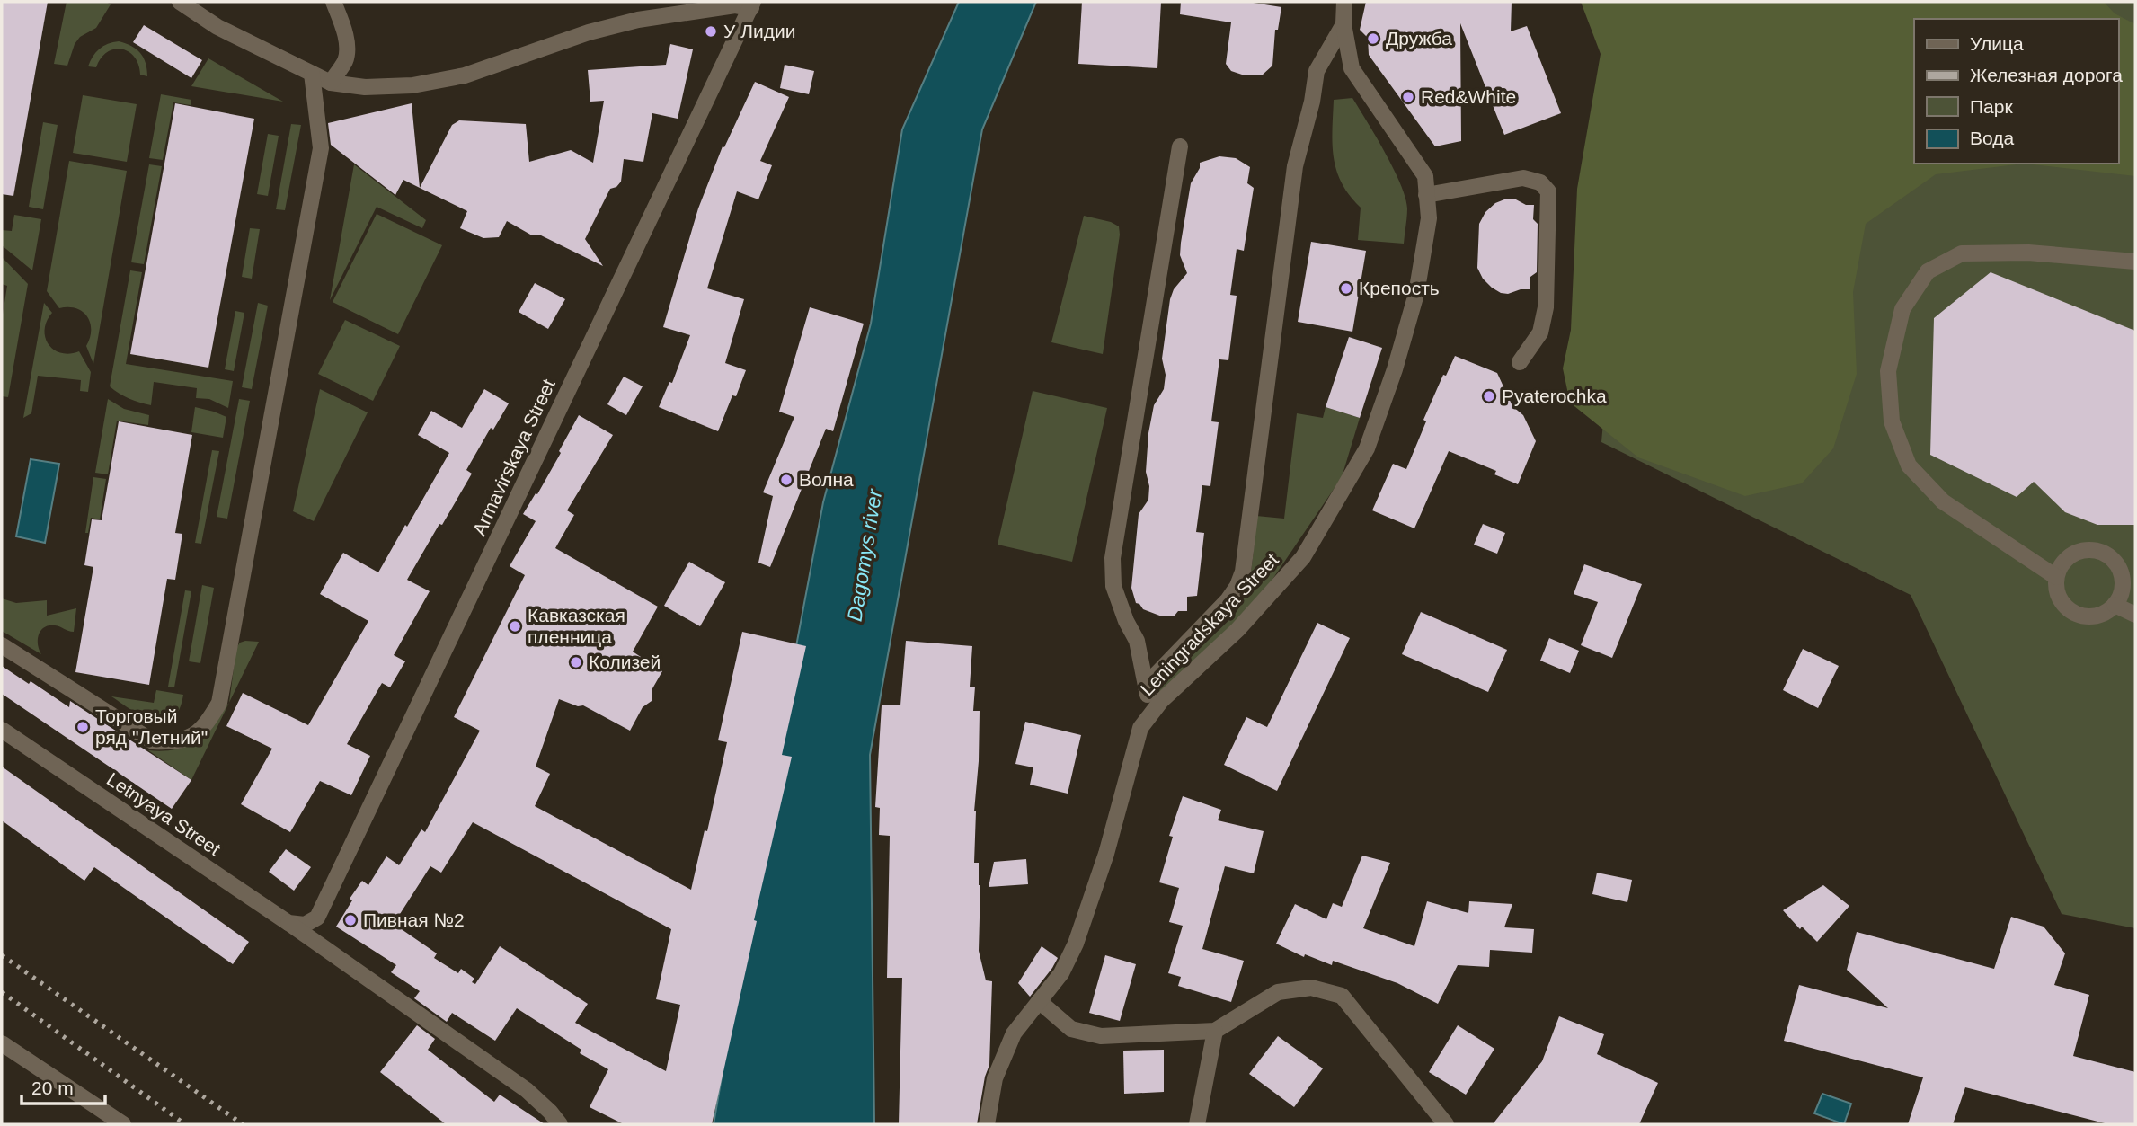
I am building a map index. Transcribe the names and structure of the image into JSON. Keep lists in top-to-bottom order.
{
  "streets": {
    "street": ["Armavirskaya Street", "Leningradskaya Street", "Letnyaya Street"]
  },
  "crossings": [
    ["Armavirskaya Street", "Letnyaya Street"]
  ],
  "water": ["Dagomys river"],
  "places": [
    "У Лидии",
    "Дружба",
    "Red&White",
    "Крепость",
    "Pyaterochka",
    "Волна",
    "Кавказская пленница",
    "Колизей",
    "Торговый ряд \"Летний\"",
    "Пивная №2"
  ],
  "legend": [
    "Улица",
    "Железная дорога",
    "Парк",
    "Вода"
  ],
  "scale_bar": "20 m"
}
